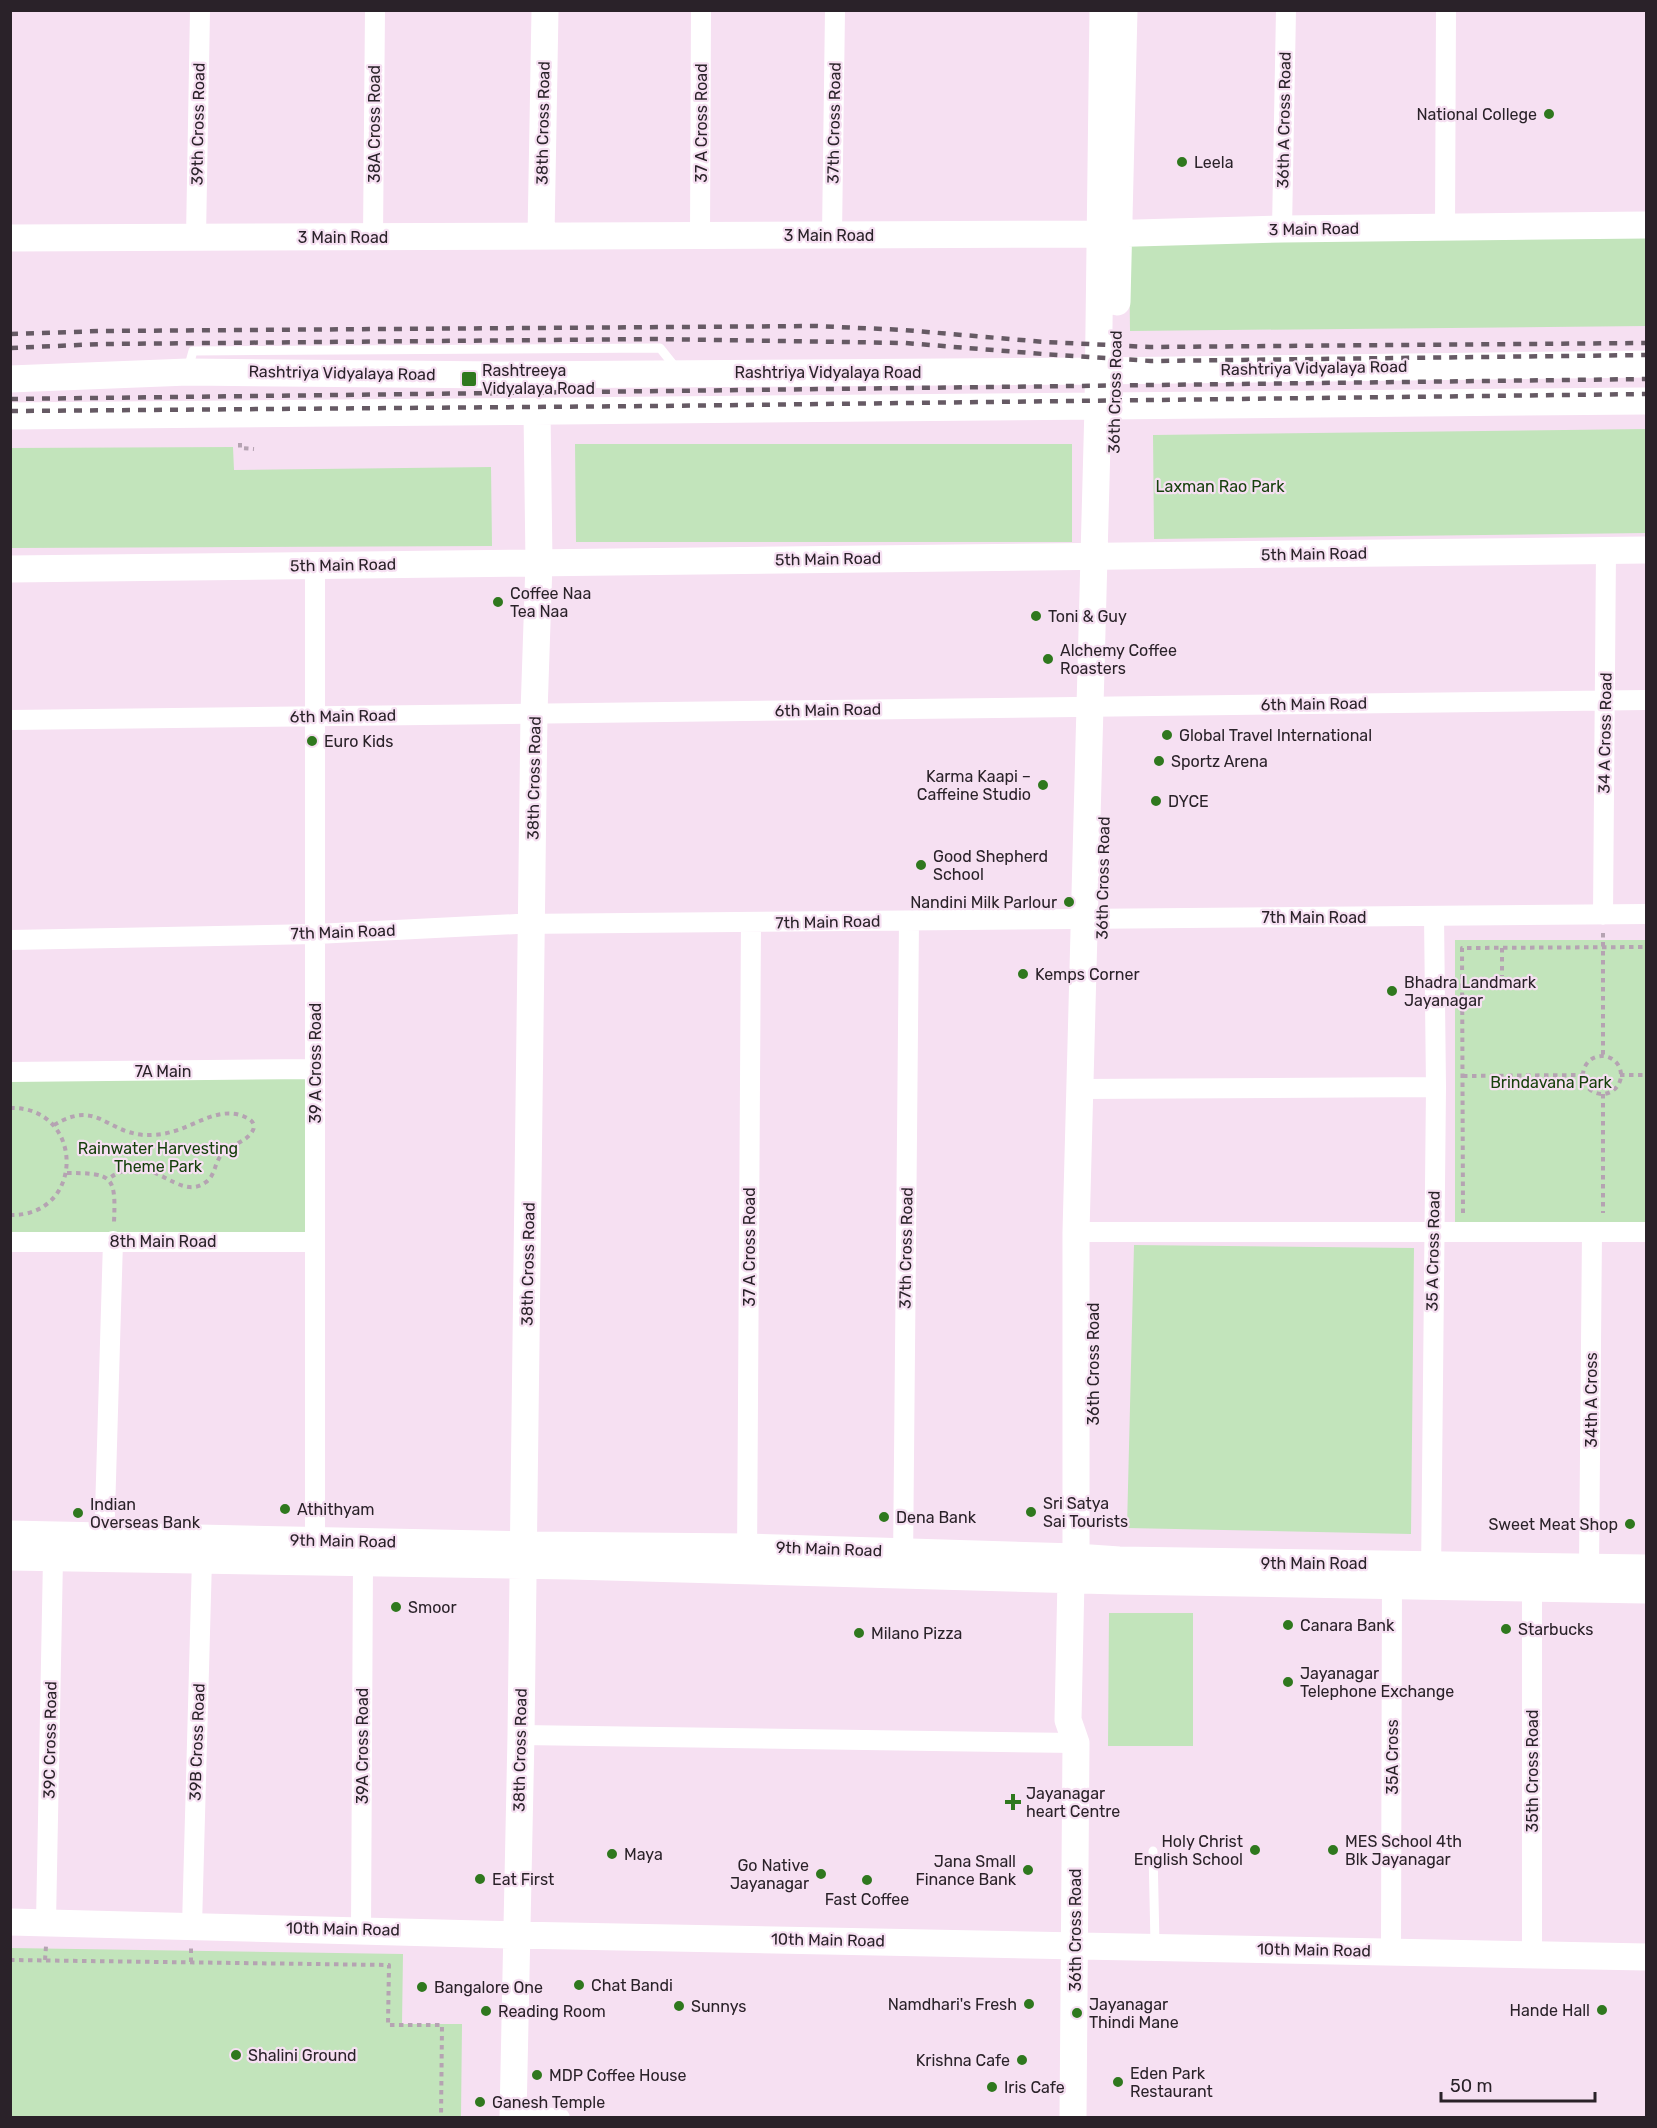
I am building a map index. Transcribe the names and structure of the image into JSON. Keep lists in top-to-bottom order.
{
  "streets": {
    "main road": [
      "38th Cross Road",
      "3 Main Road",
      "Rashtriya Vidyalaya Road",
      "36th Cross Road",
      "5th Main Road",
      "9th Main Road",
      "10th Main Road"
    ],
    "street": [
      "36th A Cross Road",
      "37 A Cross Road",
      "37th Cross Road",
      "39th Cross Road",
      "38A Cross Road",
      "6th Main Road",
      "34 A Cross Road",
      "7th Main Road",
      "39 A Cross Road",
      "7A Main",
      "8th Main Road",
      "35 A Cross Road",
      "34th A Cross",
      "39C Cross Road",
      "39B Cross Road",
      "39A Cross Road",
      "35A Cross",
      "35th Cross Road"
    ]
  },
  "crossings": [
    ["36th A Cross Road", "3 Main Road"],
    ["38th Cross Road", "3 Main Road"],
    ["38th Cross Road", "5th Main Road"],
    ["38th Cross Road", "6th Main Road"],
    ["38th Cross Road", "7th Main Road"],
    ["38th Cross Road", "9th Main Road"],
    ["38th Cross Road", "10th Main Road"],
    ["37 A Cross Road", "3 Main Road"],
    ["37 A Cross Road", "7th Main Road"],
    ["37 A Cross Road", "9th Main Road"],
    ["37th Cross Road", "3 Main Road"],
    ["37th Cross Road", "7th Main Road"],
    ["37th Cross Road", "9th Main Road"],
    ["39th Cross Road", "3 Main Road"],
    ["38A Cross Road", "3 Main Road"],
    ["3 Main Road", "36th Cross Road"],
    ["Rashtriya Vidyalaya Road", "36th Cross Road"],
    ["36th Cross Road", "5th Main Road"],
    ["36th Cross Road", "6th Main Road"],
    ["36th Cross Road", "7th Main Road"],
    ["36th Cross Road", "9th Main Road"],
    ["36th Cross Road", "10th Main Road"],
    ["5th Main Road", "34 A Cross Road"],
    ["5th Main Road", "39 A Cross Road"],
    ["6th Main Road", "34 A Cross Road"],
    ["6th Main Road", "39 A Cross Road"],
    ["34 A Cross Road", "7th Main Road"],
    ["7th Main Road", "39 A Cross Road"],
    ["7th Main Road", "35 A Cross Road"],
    ["39 A Cross Road", "7A Main"],
    ["39 A Cross Road", "8th Main Road"],
    ["39 A Cross Road", "9th Main Road"],
    ["35 A Cross Road", "9th Main Road"],
    ["34th A Cross", "9th Main Road"],
    ["9th Main Road", "39C Cross Road"],
    ["9th Main Road", "39B Cross Road"],
    ["9th Main Road", "39A Cross Road"],
    ["9th Main Road", "35A Cross"],
    ["9th Main Road", "35th Cross Road"],
    ["39C Cross Road", "10th Main Road"],
    ["39B Cross Road", "10th Main Road"],
    ["39A Cross Road", "10th Main Road"],
    ["35A Cross", "10th Main Road"],
    ["35th Cross Road", "10th Main Road"]
  ],
  "parks": ["Laxman Rao Park", "Brindavana Park", "Rainwater Harvesting Theme Park"],
  "places": {
    "other": [
      "National College",
      "Leela",
      "Coffee Naa Tea Naa",
      "Toni & Guy",
      "Alchemy Coffee Roasters",
      "Global Travel International",
      "Euro Kids",
      "Sportz Arena",
      "Karma Kaapi – Caffeine Studio",
      "DYCE",
      "Good Shepherd School",
      "Nandini Milk Parlour",
      "Kemps Corner",
      "Bhadra Landmark Jayanagar",
      "Athithyam",
      "Sri Satya Sai Tourists",
      "Indian Overseas Bank",
      "Dena Bank",
      "Sweet Meat Shop",
      "Smoor",
      "Canara Bank",
      "Starbucks",
      "Milano Pizza",
      "Jayanagar Telephone Exchange",
      "Holy Christ English School",
      "MES School 4th Blk Jayanagar",
      "Maya",
      "Jana Small Finance Bank",
      "Go Native Jayanagar",
      "Eat First",
      "Fast Coffee",
      "Chat Bandi",
      "Bangalore One",
      "Namdhari's Fresh",
      "Sunnys",
      "Hande Hall",
      "Reading Room",
      "Jayanagar Thindi Mane",
      "Shalini Ground",
      "Krishna Cafe",
      "MDP Coffee House",
      "Eden Park Restaurant",
      "Iris Cafe",
      "Ganesh Temple"
    ],
    "transit": ["Rashtreeya Vidyalaya Road"],
    "health": ["Jayanagar heart Centre"]
  },
  "scale_bar": "50 m"
}
